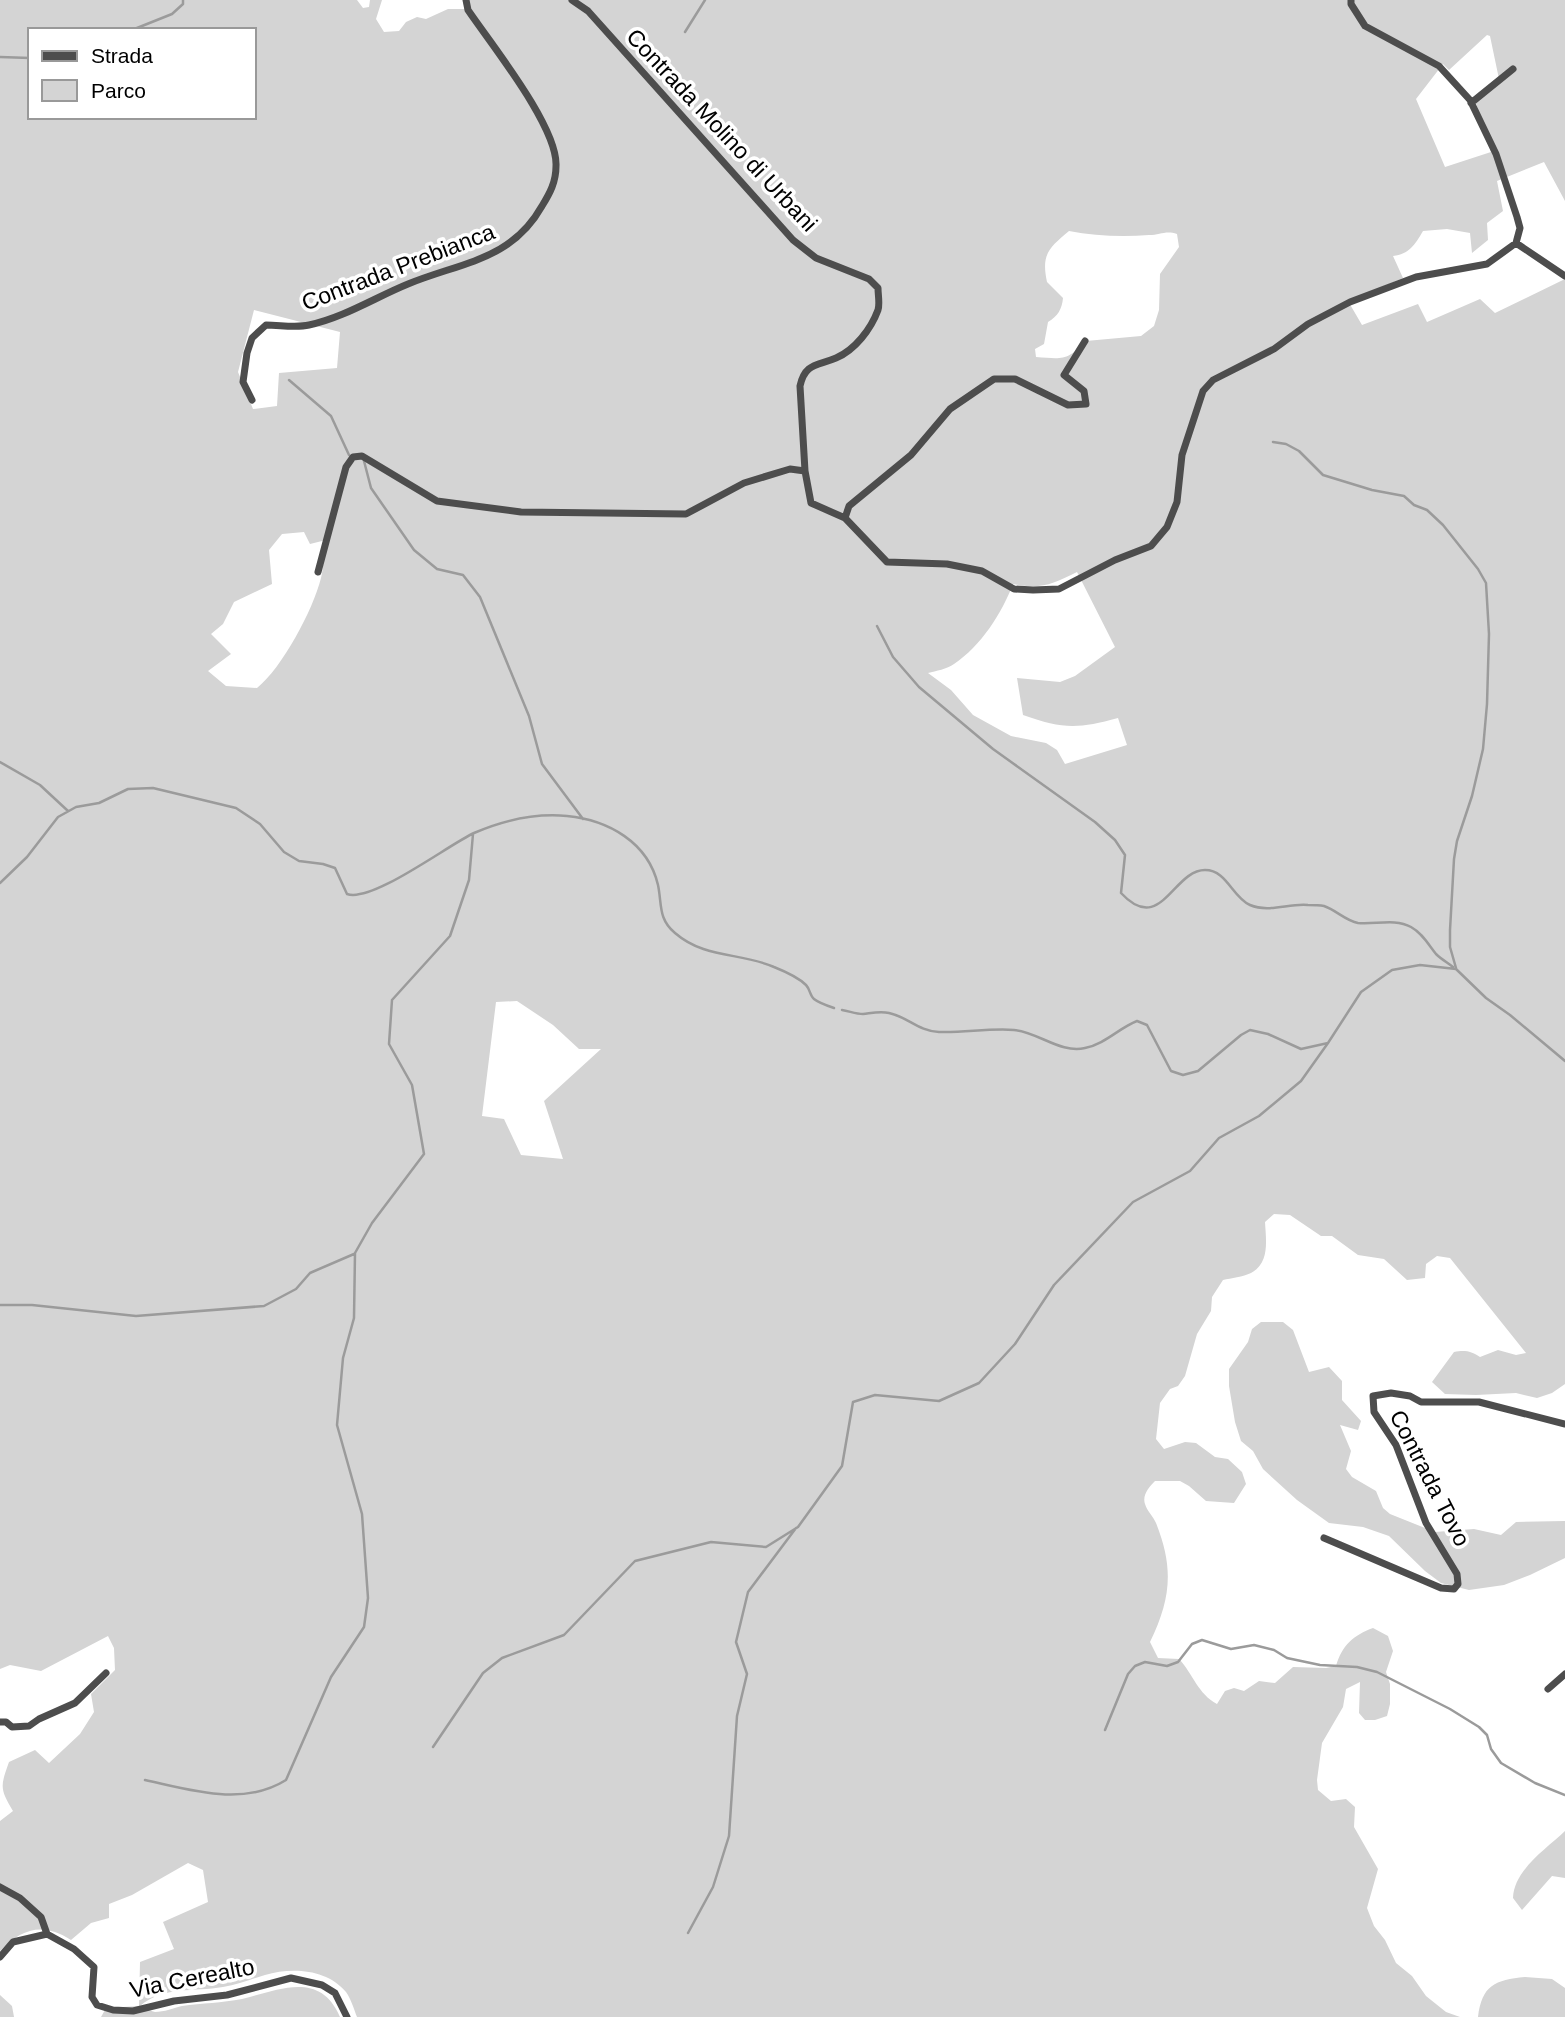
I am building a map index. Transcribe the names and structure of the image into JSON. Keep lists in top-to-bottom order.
{
  "streets": {
    "street": [
      "Contrada Molino di Urbani",
      "Contrada Prebianca",
      "Contrada Tovo",
      "Via Cerealto"
    ]
  },
  "legend": ["Strada", "Parco"]
}
